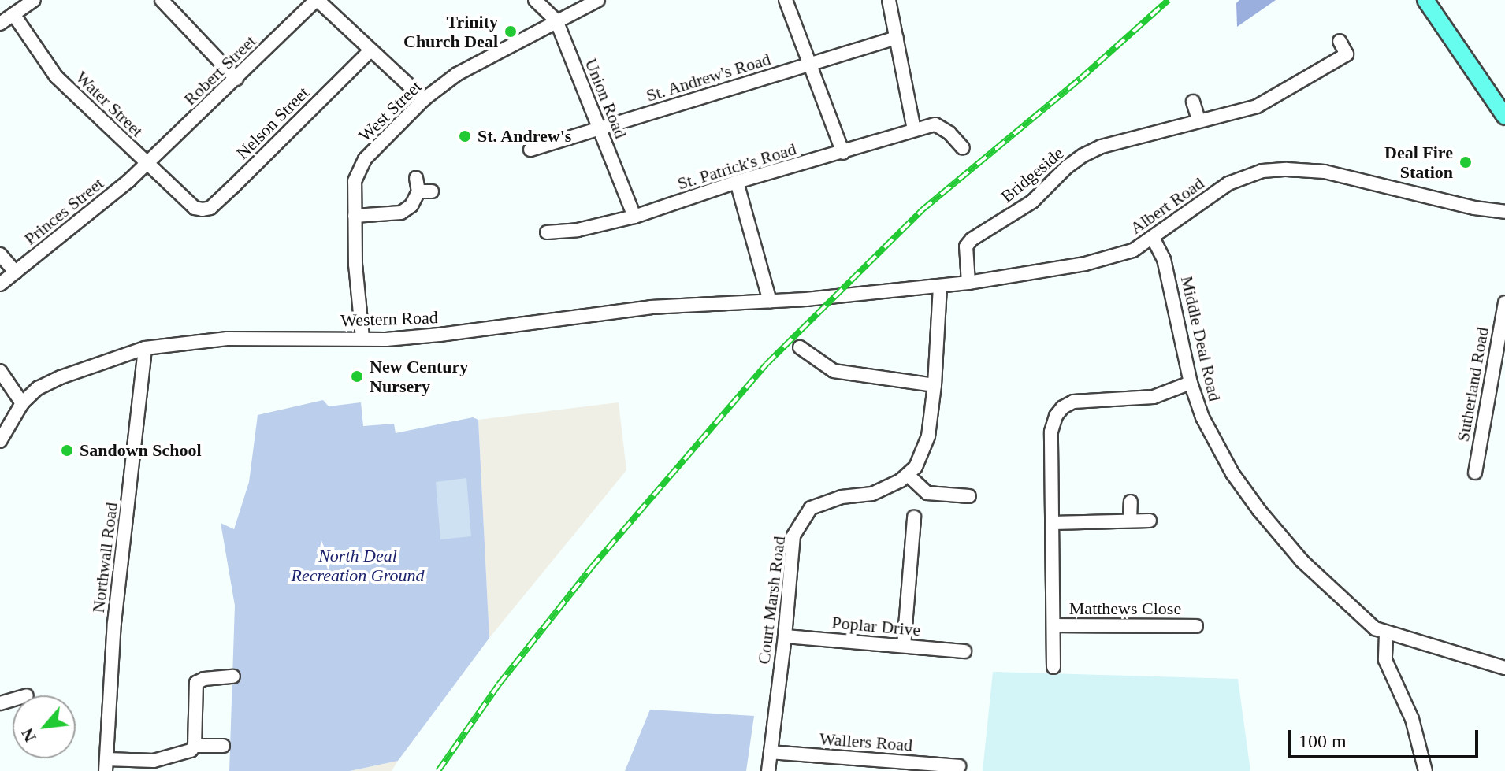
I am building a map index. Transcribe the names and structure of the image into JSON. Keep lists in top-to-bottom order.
{
  "streets": {
    "street": [
      "Robert Street",
      "St. Andrew's Road",
      "Union Road",
      "Water Street",
      "West Street",
      "Nelson Street",
      "St. Patrick's Road",
      "Bridgeside",
      "Albert Road",
      "Princes Street",
      "Western Road",
      "Middle Deal Road",
      "Sutherland Road",
      "Northwall Road",
      "Court Marsh Road",
      "Matthews Close",
      "Poplar Drive",
      "Wallers Road"
    ]
  },
  "crossings": [
    ["Robert Street", "Water Street"],
    ["Robert Street", "Princes Street"],
    ["St. Andrew's Road", "Union Road"],
    ["Union Road", "West Street"],
    ["Union Road", "St. Patrick's Road"],
    ["Water Street", "Nelson Street"],
    ["Water Street", "Princes Street"],
    ["West Street", "Western Road"],
    ["Bridgeside", "Albert Road"],
    ["Albert Road", "Western Road"],
    ["Albert Road", "Middle Deal Road"],
    ["Western Road", "Northwall Road"],
    ["Middle Deal Road", "Matthews Close"],
    ["Court Marsh Road", "Poplar Drive"],
    ["Court Marsh Road", "Wallers Road"]
  ],
  "parks": ["North Deal Recreation Ground"],
  "places": [
    "Trinity Church Deal",
    "St. Andrew's",
    "Deal Fire Station",
    "New Century Nursery",
    "Sandown School"
  ],
  "scale_bar": "100 m",
  "north": "bottom left"
}
